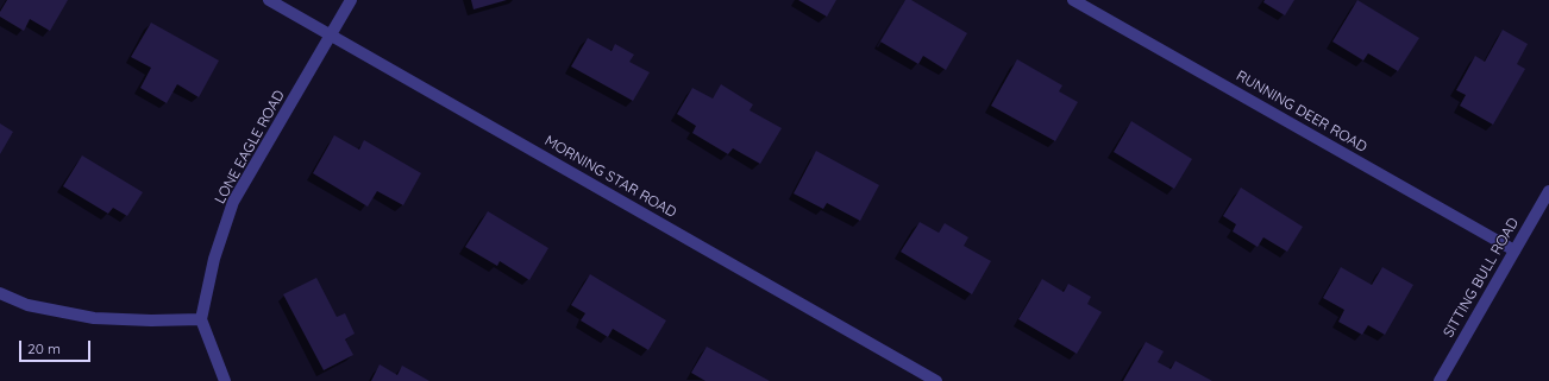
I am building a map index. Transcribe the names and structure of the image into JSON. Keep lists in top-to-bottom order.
{
  "streets": {
    "street": [
      "RUNNING DEER ROAD",
      "LONE EAGLE ROAD",
      "MORNING STAR ROAD",
      "SITTING BULL ROAD"
    ]
  },
  "crossings": [
    ["RUNNING DEER ROAD", "SITTING BULL ROAD"],
    ["LONE EAGLE ROAD", "MORNING STAR ROAD"]
  ],
  "scale_bar": "20 m"
}
